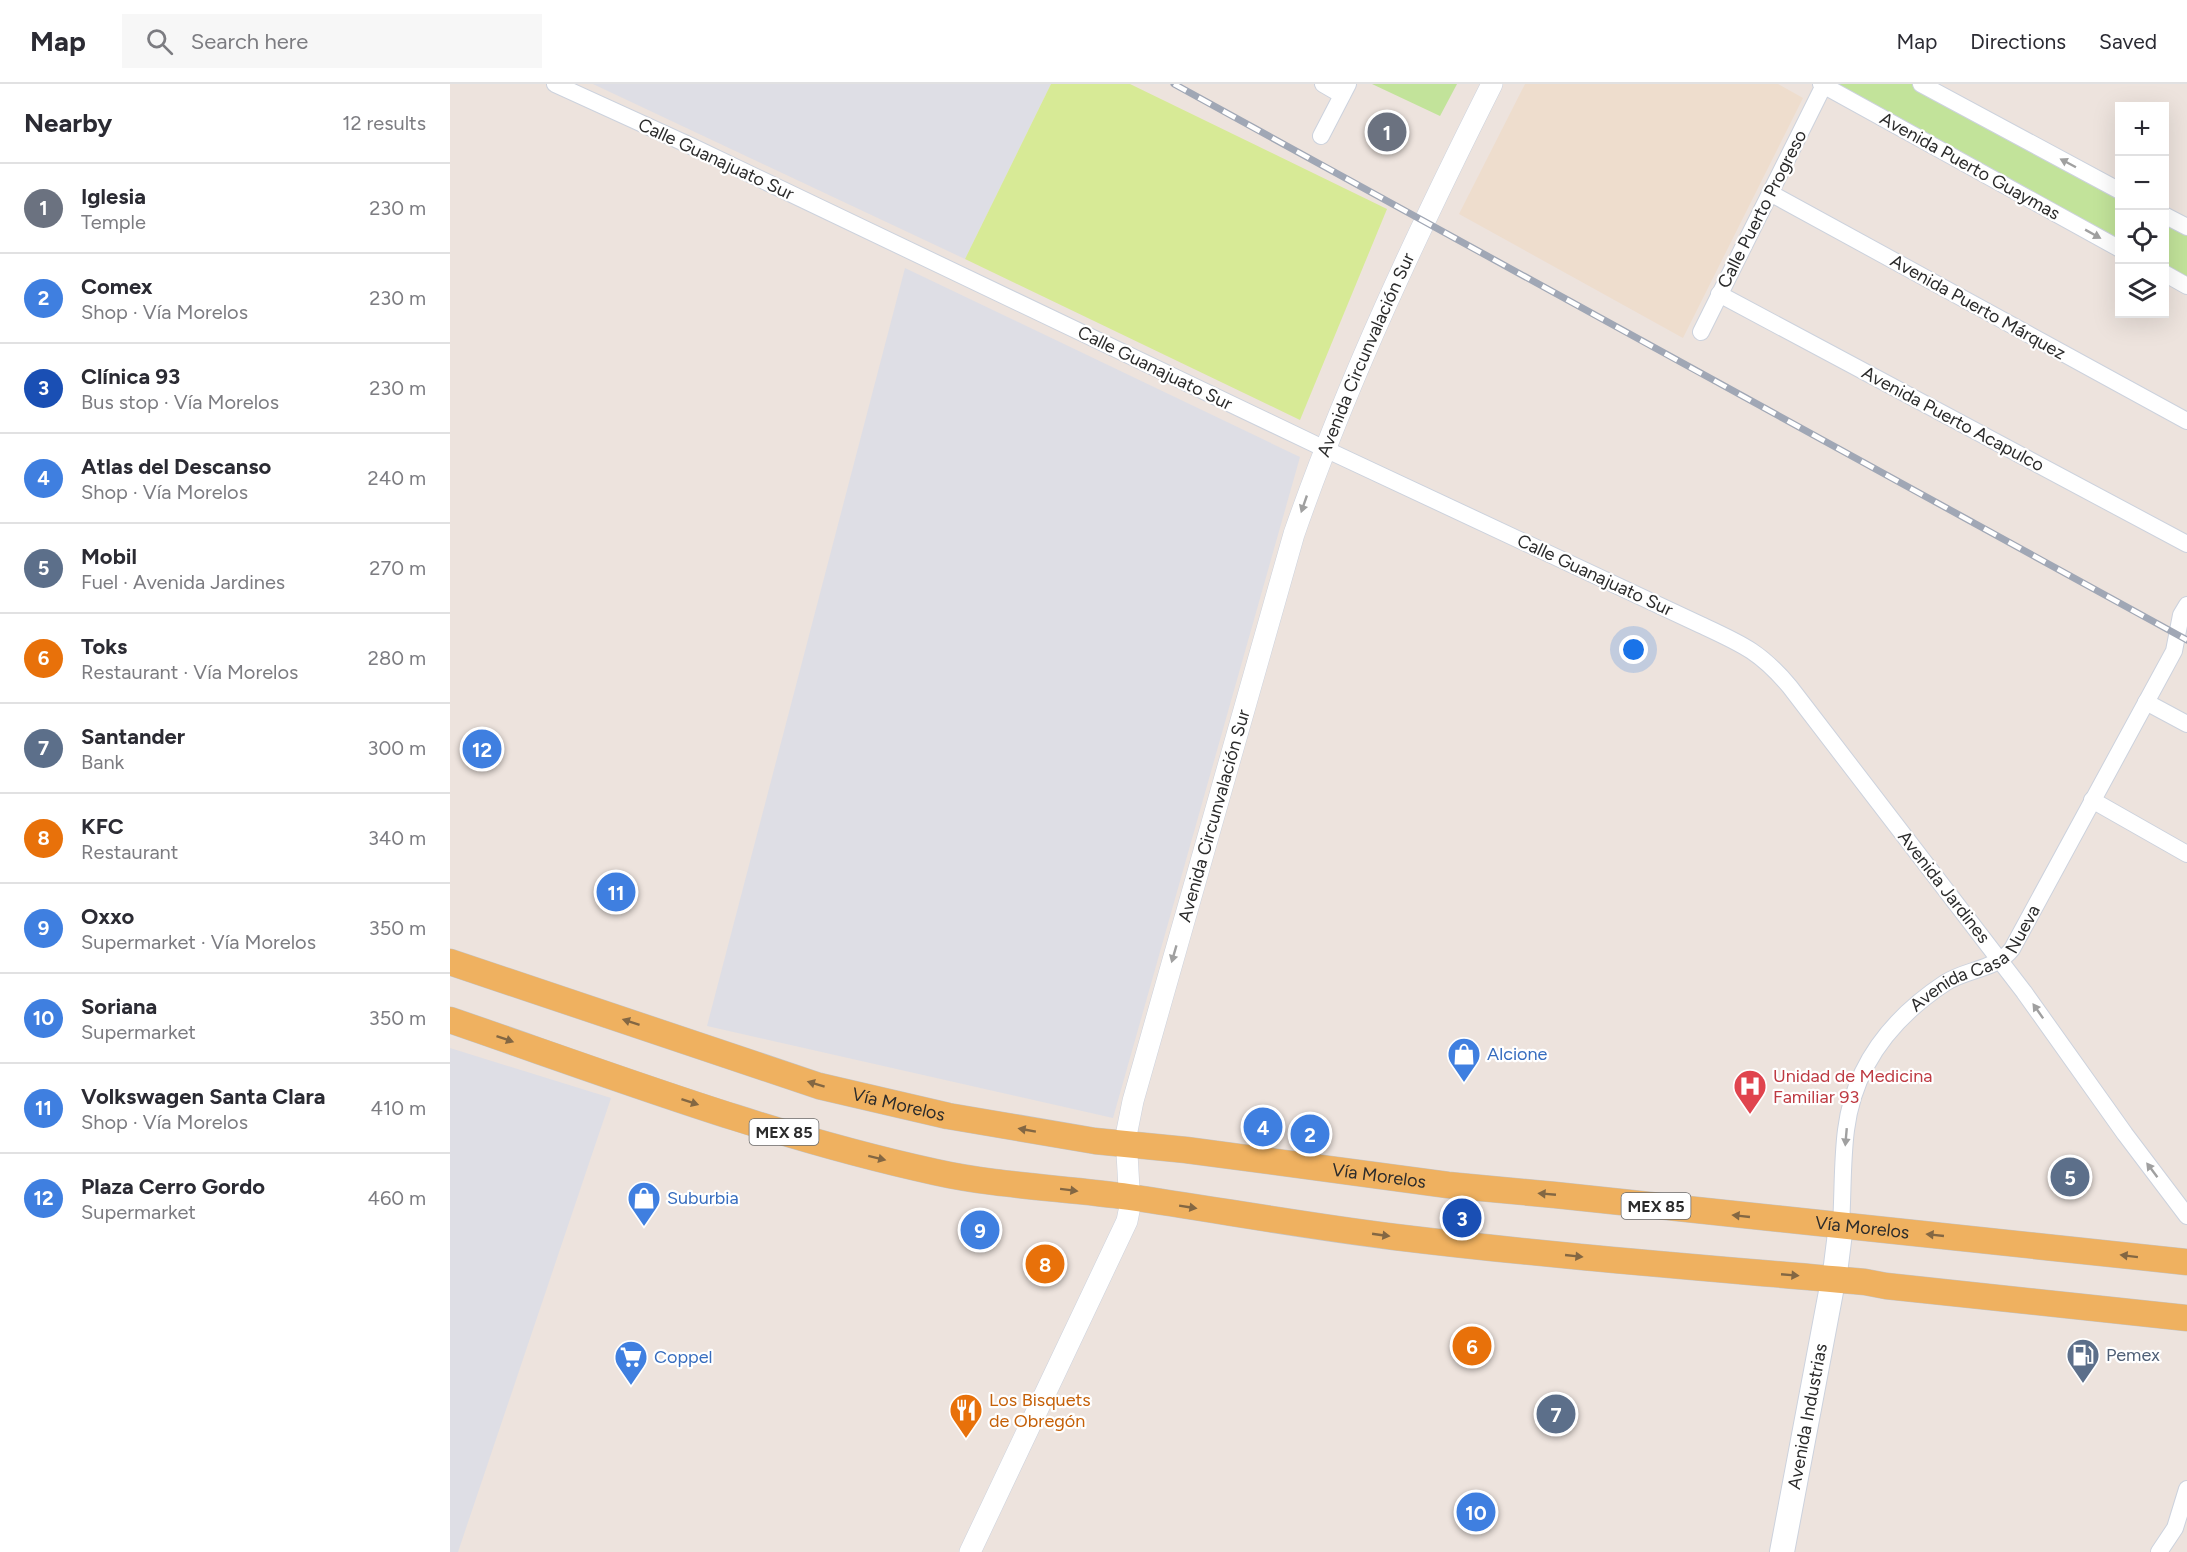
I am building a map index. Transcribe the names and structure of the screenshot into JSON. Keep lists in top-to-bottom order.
{
  "streets": {
    "main road": [
      "Avenida Casa Nueva",
      "Vía Morelos",
      "MEX 85",
      "Avenida Industrias"
    ],
    "street": [
      "Calle Guanajuato Sur",
      "Avenida Puerto Guaymas",
      "Calle Puerto Progreso",
      "Avenida Puerto Márquez",
      "Avenida Circunvalación Sur",
      "Avenida Puerto Acapulco",
      "Avenida Jardines"
    ]
  },
  "crossings": [
    ["Calle Guanajuato Sur", "Avenida Circunvalación Sur"],
    ["Calle Guanajuato Sur", "Avenida Jardines"],
    ["Avenida Puerto Guaymas", "Calle Puerto Progreso"],
    ["Calle Puerto Progreso", "Avenida Puerto Márquez"],
    ["Calle Puerto Progreso", "Avenida Puerto Acapulco"],
    ["Avenida Circunvalación Sur", "Vía Morelos"],
    ["Avenida Circunvalación Sur", "MEX 85"],
    ["Avenida Jardines", "Avenida Casa Nueva"],
    ["Avenida Casa Nueva", "Vía Morelos"],
    ["Avenida Casa Nueva", "MEX 85"],
    ["Avenida Casa Nueva", "Avenida Industrias"],
    ["MEX 85", "Avenida Industrias"]
  ],
  "one_way": ["Avenida Circunvalación Sur", "Avenida Jardines", "Avenida Casa Nueva"],
  "places": {
    "shop": ["Alcione", "Suburbia"],
    "hospital": ["Unidad de Medicina Familiar 93"],
    "fuel station": ["Pemex"],
    "supermarket": ["Coppel"],
    "restaurant": ["Los Bisquets de Obregón"]
  },
  "page": {
    "header": "Map",
    "search": "Search here",
    "nav": ["Map", "Directions", "Saved"],
    "heading": ["Nearby", "12 results"],
    "map_buttons": ["+", "−"],
    "pins": [
      "1",
      "12",
      "11",
      "4",
      "2",
      "5",
      "3",
      "9",
      "8",
      "6",
      "7",
      "10"
    ],
    "list": [
      {
        "mark": "1",
        "name": "Iglesia",
        "note": "Temple",
        "value": "230 m"
      },
      {
        "mark": "2",
        "name": "Comex",
        "note": "Shop · Vía Morelos",
        "value": "230 m"
      },
      {
        "mark": "3",
        "name": "Clínica 93",
        "note": "Bus stop · Vía Morelos",
        "value": "230 m"
      },
      {
        "mark": "4",
        "name": "Atlas del Descanso",
        "note": "Shop · Vía Morelos",
        "value": "240 m"
      },
      {
        "mark": "5",
        "name": "Mobil",
        "note": "Fuel · Avenida Jardines",
        "value": "270 m"
      },
      {
        "mark": "6",
        "name": "Toks",
        "note": "Restaurant · Vía Morelos",
        "value": "280 m"
      },
      {
        "mark": "7",
        "name": "Santander",
        "note": "Bank",
        "value": "300 m"
      },
      {
        "mark": "8",
        "name": "KFC",
        "note": "Restaurant",
        "value": "340 m"
      },
      {
        "mark": "9",
        "name": "Oxxo",
        "note": "Supermarket · Vía Morelos",
        "value": "350 m"
      },
      {
        "mark": "10",
        "name": "Soriana",
        "note": "Supermarket",
        "value": "350 m"
      },
      {
        "mark": "11",
        "name": "Volkswagen Santa Clara",
        "note": "Shop · Vía Morelos",
        "value": "410 m"
      },
      {
        "mark": "12",
        "name": "Plaza Cerro Gordo",
        "note": "Supermarket",
        "value": "460 m"
      }
    ]
  }
}
